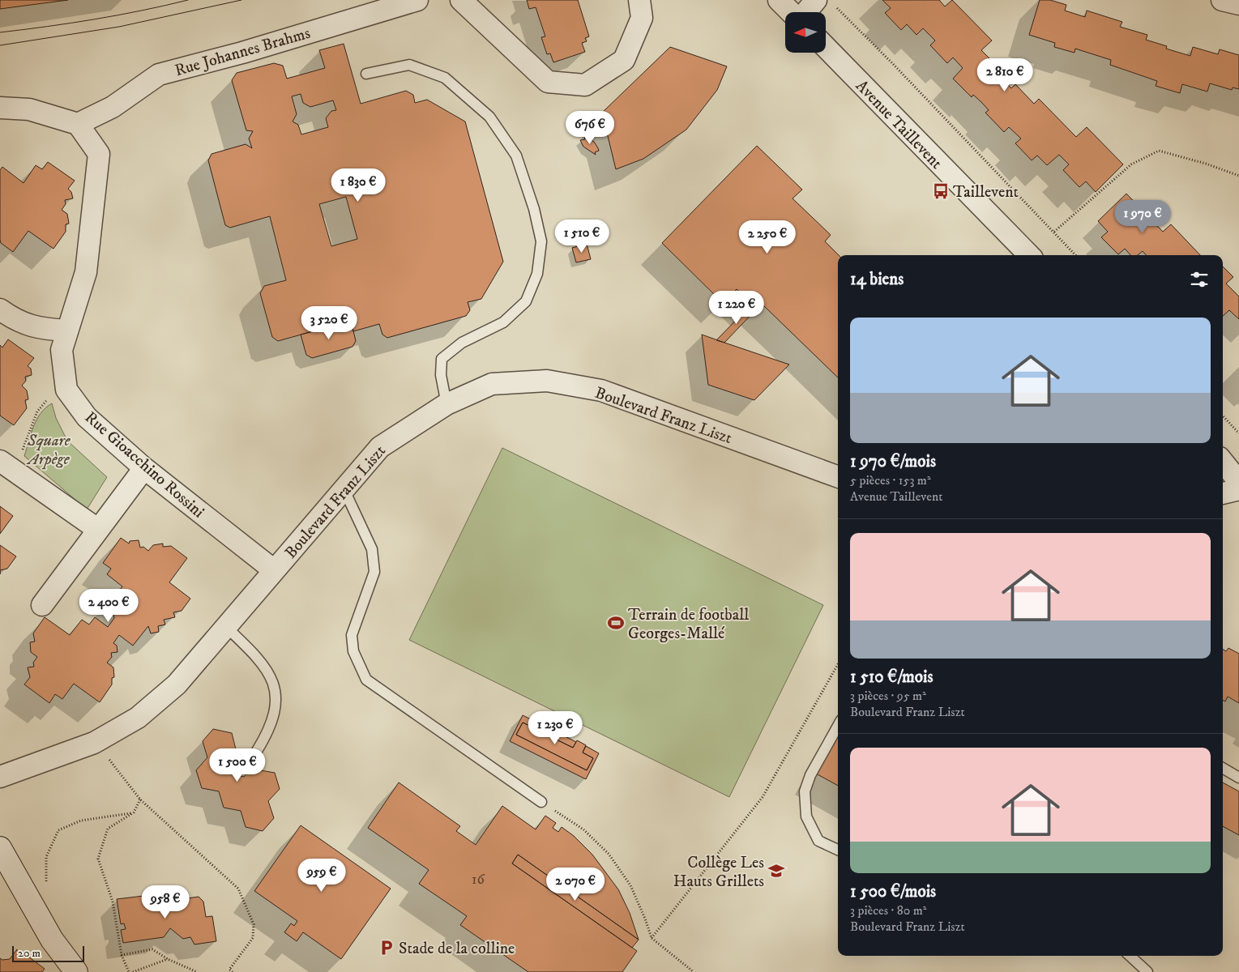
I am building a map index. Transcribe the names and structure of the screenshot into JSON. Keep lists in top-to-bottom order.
{
  "streets": {
    "street": [
      "Rue Johannes Brahms",
      "Avenue Taillevent",
      "Boulevard Franz Liszt",
      "Rue Gioacchino Rossini"
    ]
  },
  "crossings": [
    ["Rue Johannes Brahms", "Rue Gioacchino Rossini"],
    ["Boulevard Franz Liszt", "Rue Gioacchino Rossini"]
  ],
  "parks": ["Square Arpège"],
  "places": {
    "bus stop": ["Taillevent"],
    "sports": ["Terrain de football Georges-Mallé"],
    "school or university": ["Collège Les Hauts Grillets"],
    "parking": ["Stade de la colline"]
  },
  "house_numbers": ["16"],
  "scale_bar": "20 m",
  "north": "left",
  "page": {
    "price": [
      "2 810 €",
      "676 €",
      "1 830 €",
      "1 970 €",
      "1 510 €",
      "2 250 €",
      "1 220 €",
      "3 520 €",
      "2 400 €",
      "1 230 €",
      "1 500 €",
      "959 €",
      "2 070 €",
      "958 €"
    ],
    "heading": "14 biens",
    "list": [
      {
        "name": "1 970 €/mois",
        "note": "5 pièces · 153 m² · Avenue Taillevent"
      },
      {
        "name": "1 510 €/mois",
        "note": "3 pièces · 95 m² · Boulevard Franz Liszt"
      },
      {
        "name": "1 500 €/mois",
        "note": "3 pièces · 80 m² · Boulevard Franz Liszt"
      }
    ],
    "scale": "20 m"
  }
}
